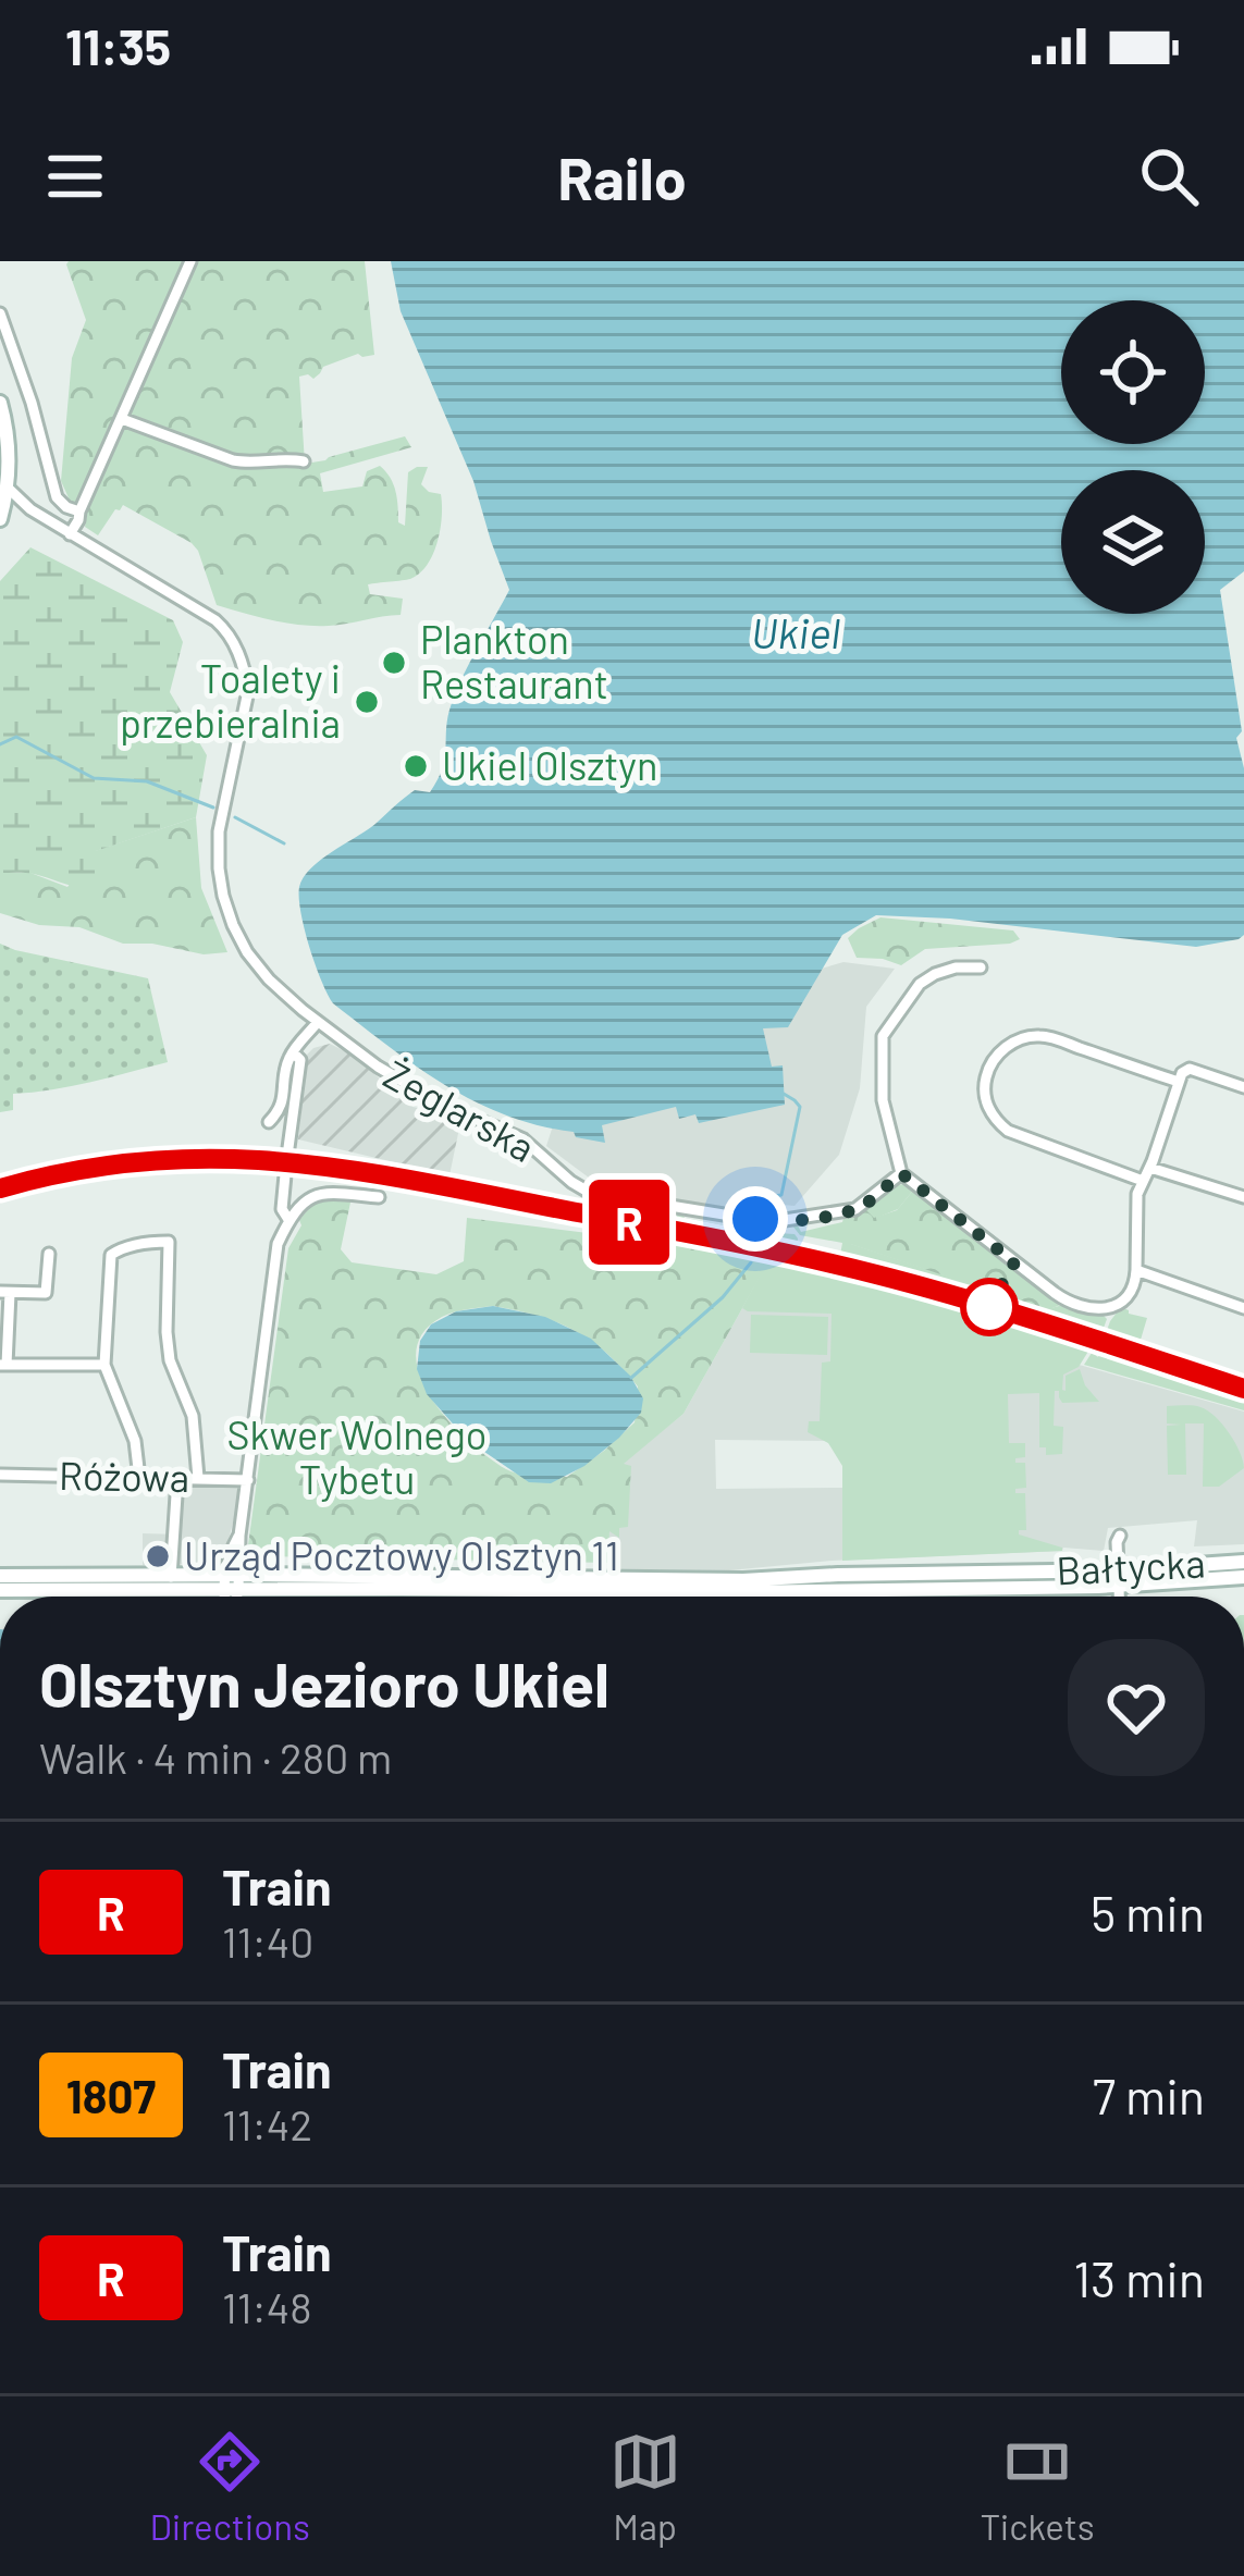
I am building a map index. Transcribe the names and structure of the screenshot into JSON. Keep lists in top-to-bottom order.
{
  "streets": {
    "main road": ["Bałtycka"],
    "street": ["Żeglarska", "Różowa"]
  },
  "water": ["Ukiel"],
  "parks": ["Skwer Wolnego Tybetu"],
  "places": [
    "Plankton Restaurant",
    "Toalety i przebieralnia",
    "Ukiel Olsztyn",
    "Urząd Pocztowy Olsztyn 11"
  ],
  "page": {
    "status": "11:35",
    "header": "Railo",
    "on_map": "R",
    "heading": ["Olsztyn Jezioro Ukiel", "Walk · 4 min · 280 m"],
    "list": [
      {
        "mark": "R",
        "name": "Train",
        "note": "11:40",
        "value": "5 min"
      },
      {
        "mark": "1807",
        "name": "Train",
        "note": "11:42",
        "value": "7 min"
      },
      {
        "mark": "R",
        "name": "Train",
        "note": "11:48",
        "value": "13 min"
      }
    ],
    "tabs": ["Directions", "Map", "Tickets"]
  }
}
